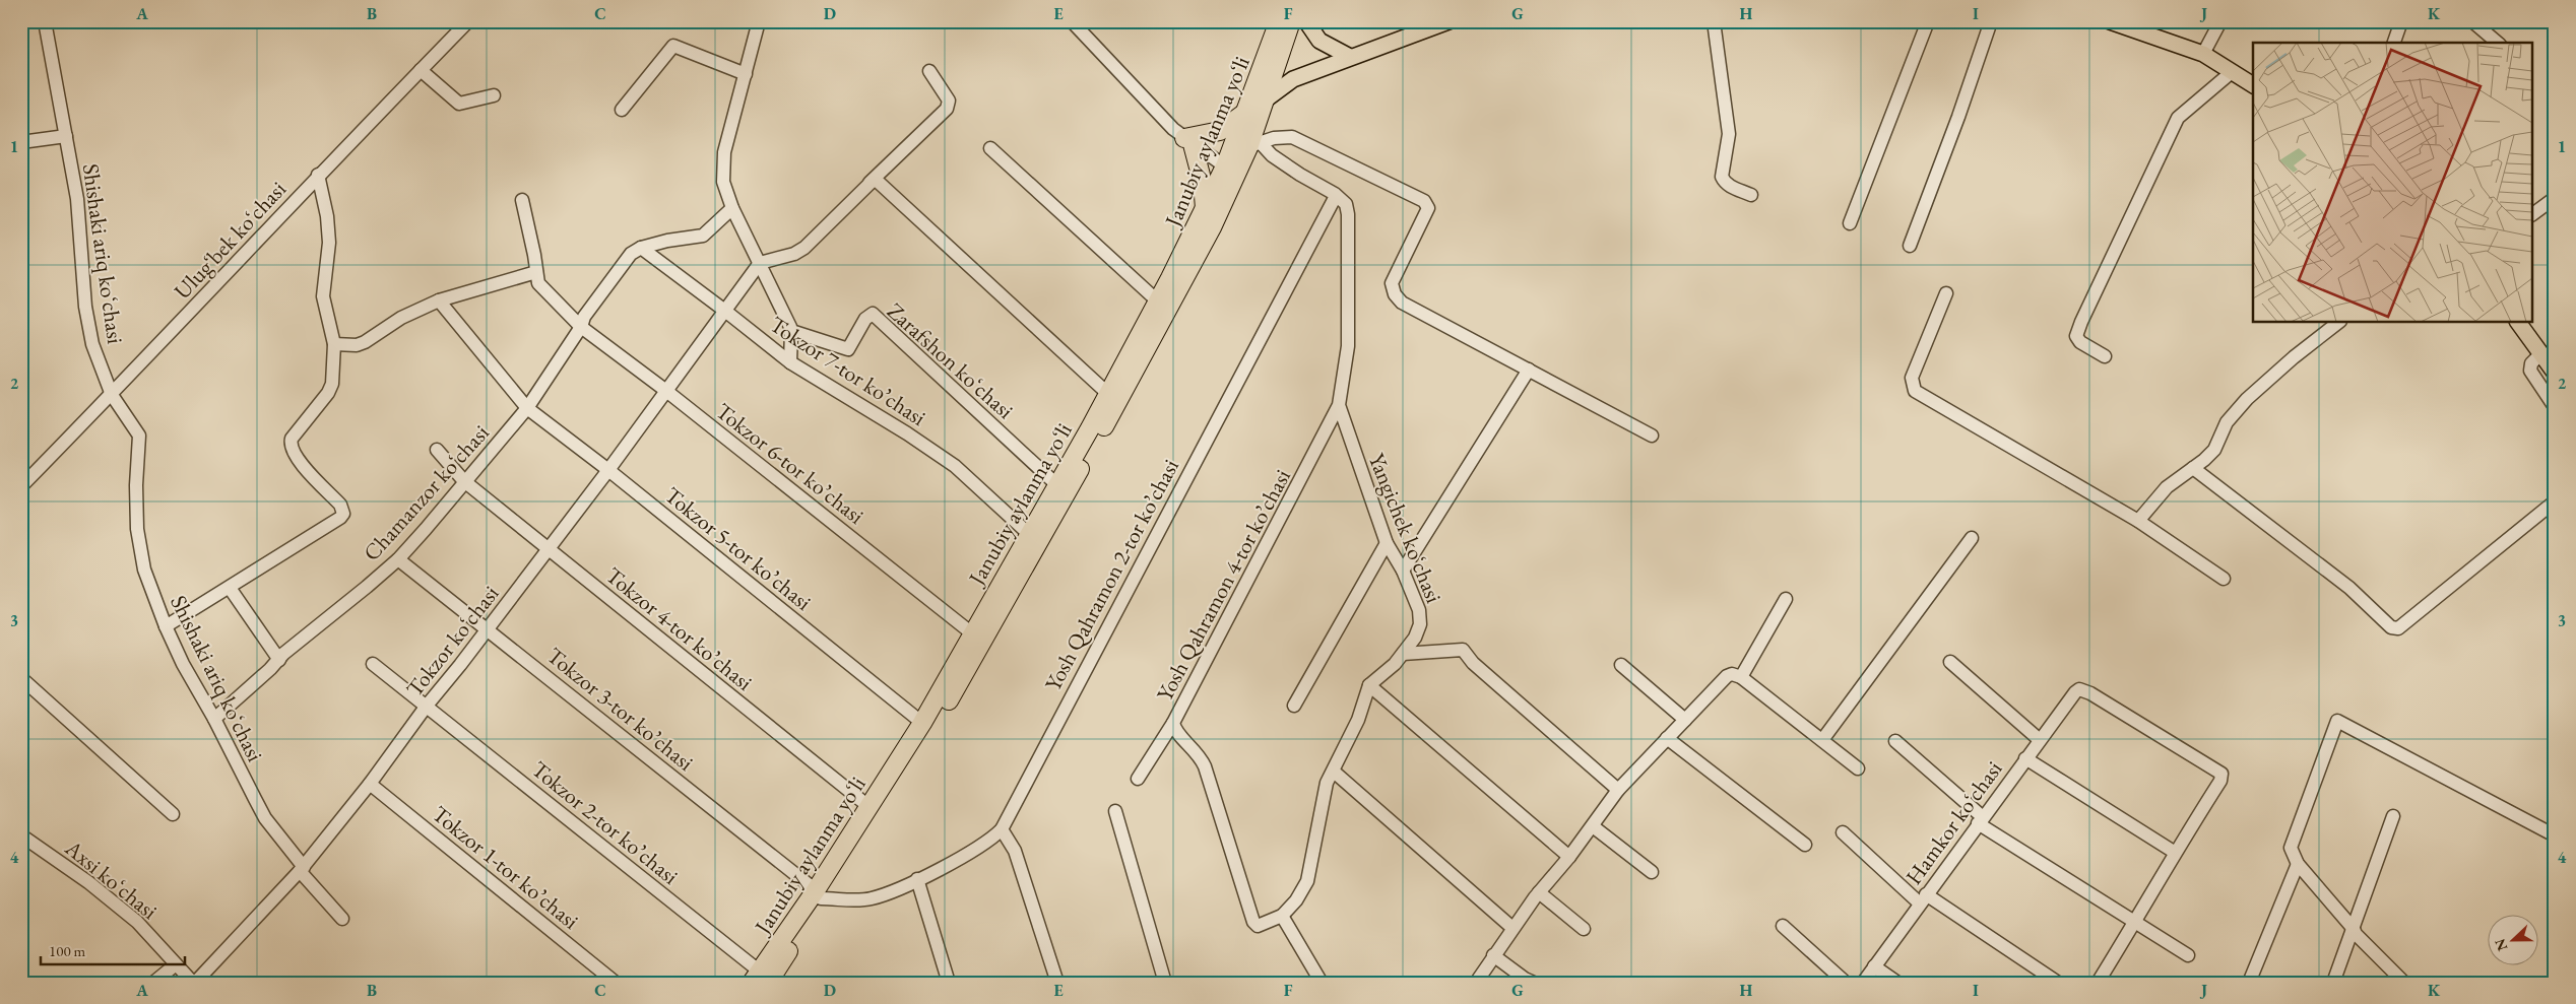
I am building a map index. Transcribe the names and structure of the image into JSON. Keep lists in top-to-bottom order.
{
  "streets": {
    "highway": ["Janubiy aylanma yoʻli"],
    "street": [
      "Ulugʻbek koʻchasi",
      "Shishaki ariq koʻchasi",
      "Zarafshon koʻchasi",
      "Tokzor 7-tor koʼchasi",
      "Tokzor 6-tor koʼchasi",
      "Chamanzor koʻchasi",
      "Yangichek koʻchasi",
      "Tokzor 5-tor koʼchasi",
      "Yosh Qahramon 2-tor koʼchasi",
      "Yosh Qahramon 4-tor koʼchasi",
      "Tokzor 4-tor koʼchasi",
      "Tokzor koʻchasi",
      "Tokzor 3-tor koʼchasi",
      "Tokzor 2-tor koʼchasi",
      "Hamkor koʻchasi",
      "Tokzor 1-tor koʼchasi",
      "Axsi koʻchasi"
    ]
  },
  "crossings": [
    ["Janubiy aylanma yoʻli", "Zarafshon koʻchasi"],
    ["Janubiy aylanma yoʻli", "Tokzor 7-tor koʼchasi"],
    ["Janubiy aylanma yoʻli", "Tokzor 6-tor koʼchasi"],
    ["Janubiy aylanma yoʻli", "Tokzor 5-tor koʼchasi"],
    ["Janubiy aylanma yoʻli", "Tokzor 4-tor koʼchasi"],
    ["Janubiy aylanma yoʻli", "Tokzor 3-tor koʼchasi"],
    ["Janubiy aylanma yoʻli", "Tokzor 2-tor koʼchasi"],
    ["Ulugʻbek koʻchasi", "Shishaki ariq koʻchasi"],
    ["Ulugʻbek koʻchasi", "Chamanzor koʻchasi"],
    ["Shishaki ariq koʻchasi", "Chamanzor koʻchasi"],
    ["Shishaki ariq koʻchasi", "Tokzor koʻchasi"],
    ["Tokzor 7-tor koʼchasi", "Chamanzor koʻchasi"],
    ["Tokzor 7-tor koʼchasi", "Tokzor koʻchasi"],
    ["Tokzor 6-tor koʼchasi", "Chamanzor koʻchasi"],
    ["Tokzor 6-tor koʼchasi", "Tokzor koʻchasi"],
    ["Chamanzor koʻchasi", "Tokzor 5-tor koʼchasi"],
    ["Chamanzor koʻchasi", "Tokzor 4-tor koʼchasi"],
    ["Chamanzor koʻchasi", "Tokzor 3-tor koʼchasi"],
    ["Yangichek koʻchasi", "Yosh Qahramon 4-tor koʼchasi"],
    ["Tokzor 5-tor koʼchasi", "Tokzor koʻchasi"],
    ["Tokzor 4-tor koʼchasi", "Tokzor koʻchasi"],
    ["Tokzor koʻchasi", "Tokzor 3-tor koʼchasi"],
    ["Tokzor koʻchasi", "Tokzor 2-tor koʼchasi"],
    ["Tokzor koʻchasi", "Tokzor 1-tor koʼchasi"],
    ["Tokzor koʻchasi", "Axsi koʻchasi"]
  ],
  "scale_bar": "100 m",
  "north": "left",
  "grid": {
    "columns": [
      "A",
      "B",
      "C",
      "D",
      "E",
      "F",
      "G",
      "H",
      "I",
      "J",
      "K"
    ],
    "rows": [
      "1",
      "2",
      "3",
      "4"
    ]
  }
}
